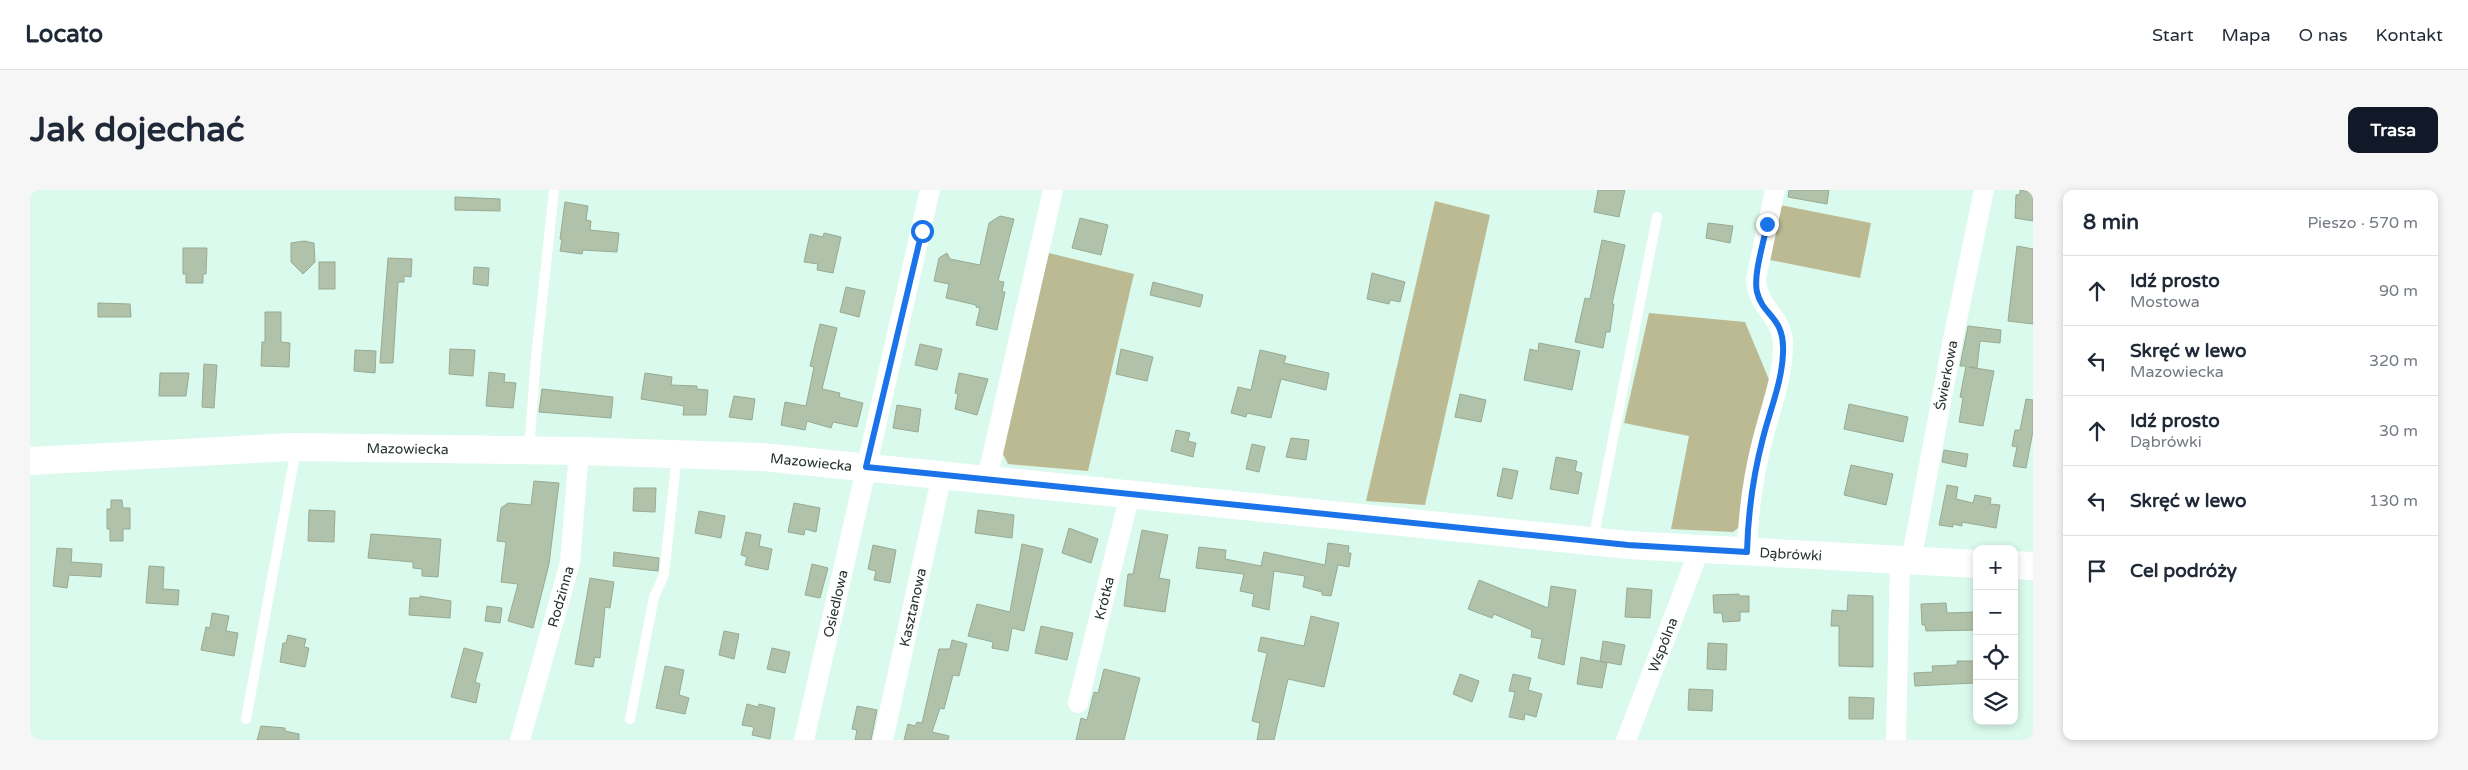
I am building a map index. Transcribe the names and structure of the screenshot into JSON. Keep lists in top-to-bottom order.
{
  "streets": {
    "street": [
      "Świerkowa",
      "Mazowiecka",
      "Dąbrówki",
      "Rodzinna",
      "Krótka",
      "Osiedlowa",
      "Kasztanowa",
      "Wspólna"
    ]
  },
  "crossings": [
    ["Świerkowa", "Dąbrówki"],
    ["Mazowiecka", "Dąbrówki"],
    ["Mazowiecka", "Rodzinna"],
    ["Mazowiecka", "Krótka"],
    ["Mazowiecka", "Osiedlowa"],
    ["Mazowiecka", "Kasztanowa"],
    ["Mazowiecka", "Wspólna"],
    ["Dąbrówki", "Wspólna"]
  ],
  "page": {
    "header": "Locato",
    "nav": [
      "Start",
      "Mapa",
      "O nas",
      "Kontakt"
    ],
    "buttons": "Trasa",
    "title": "Jak dojechać",
    "heading": ["8 min", "Pieszo · 570 m"],
    "list": [
      ["Idź prosto", "Mostowa", "90 m"],
      ["Skręć w lewo", "Mazowiecka", "320 m"],
      ["Idź prosto", "Dąbrówki", "30 m"],
      ["Skręć w lewo", "130 m"],
      "Cel podróży"
    ],
    "map_buttons": ["+", "−"]
  }
}
